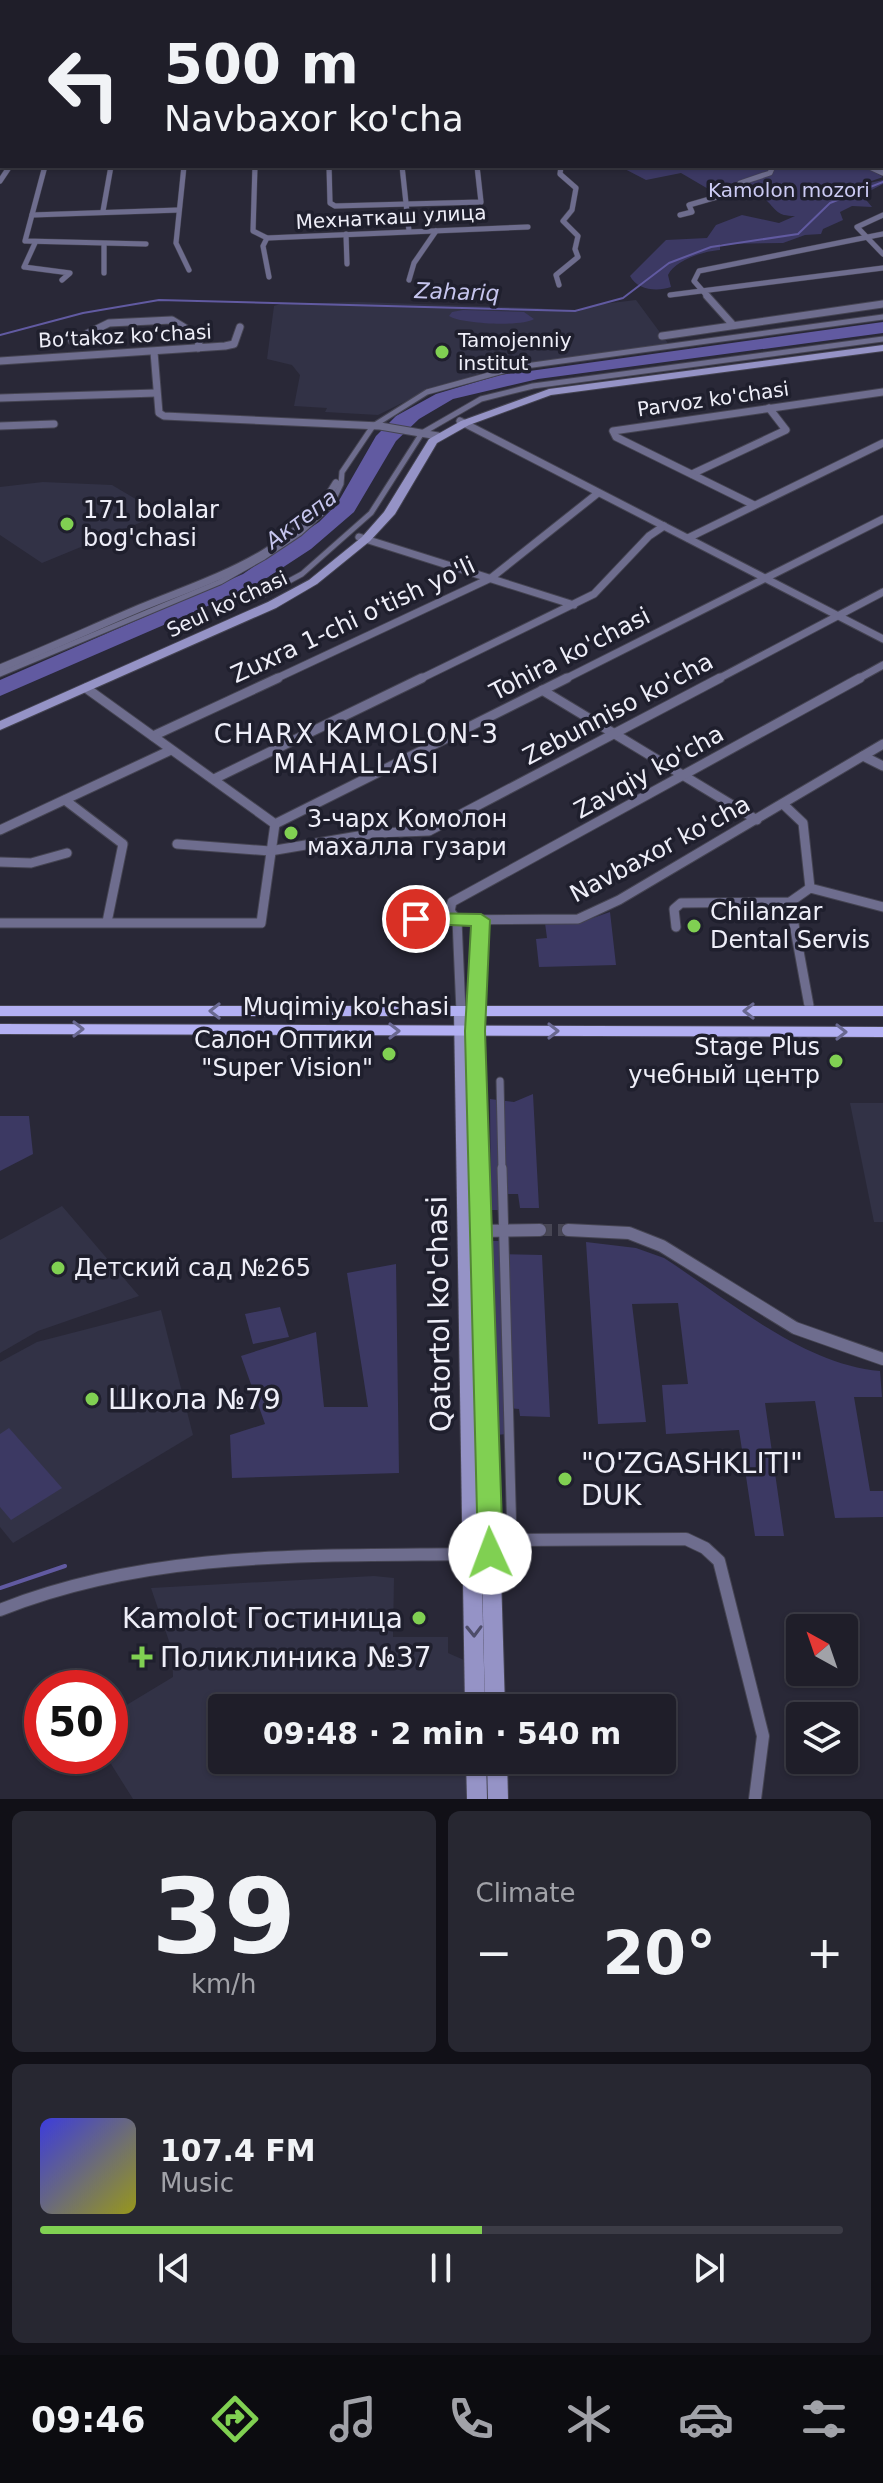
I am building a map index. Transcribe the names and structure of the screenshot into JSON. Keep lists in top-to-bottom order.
{
  "streets": {
    "main road": ["Seul ko'chasi", "Muqimiy ko'chasi", "Qatortol ko'chasi"],
    "street": [
      "Мехнаткаш улица",
      "Boʻtakoz koʻchasi",
      "Parvoz ko'chasi",
      "Zuxra 1-chi o'tish yo'li",
      "Tohira ko'chasi",
      "Zebunniso ko'cha",
      "Zavqiy ko'cha",
      "Navbaxor ko'cha"
    ]
  },
  "crossings": [
    ["Zavqiy ko'cha", "Navbaxor ko'cha"],
    ["Zavqiy ko'cha", "Qatortol ko'chasi"],
    ["Navbaxor ko'cha", "Qatortol ko'chasi"],
    ["Muqimiy ko'chasi", "Qatortol ko'chasi"]
  ],
  "districts": ["CHARX KAMOLON-3 MAHALLASI"],
  "water": ["Zahariq", "Актепа"],
  "parks": ["Kamolon mozori"],
  "places": {
    "other": [
      "Tamojenniy institut",
      "171 bolalar bog'chasi",
      "3-чарх Комолон махалла гузари",
      "Chilаnzаr Dental Servis",
      "Салон Оптики \"Super Vision\"",
      "Stage Plus учебный центр",
      "Детский сад №265",
      "Школа №79",
      "\"O'ZGASHKLITI\" DUK",
      "Kamolot Гостиница"
    ],
    "health": ["Поликлиника №37"]
  },
  "north": "top left",
  "page": {
    "turn": ["500 m", "Navbaxor ko'cha"],
    "limit": "50",
    "trip": "09:48 · 2 min · 540 m",
    "tile": [
      ["39", "km/h"],
      "Climate"
    ],
    "heat": ["−", "20°", "+"],
    "song": ["107.4 FM", "Music"],
    "tabs": "09:46"
  }
}
